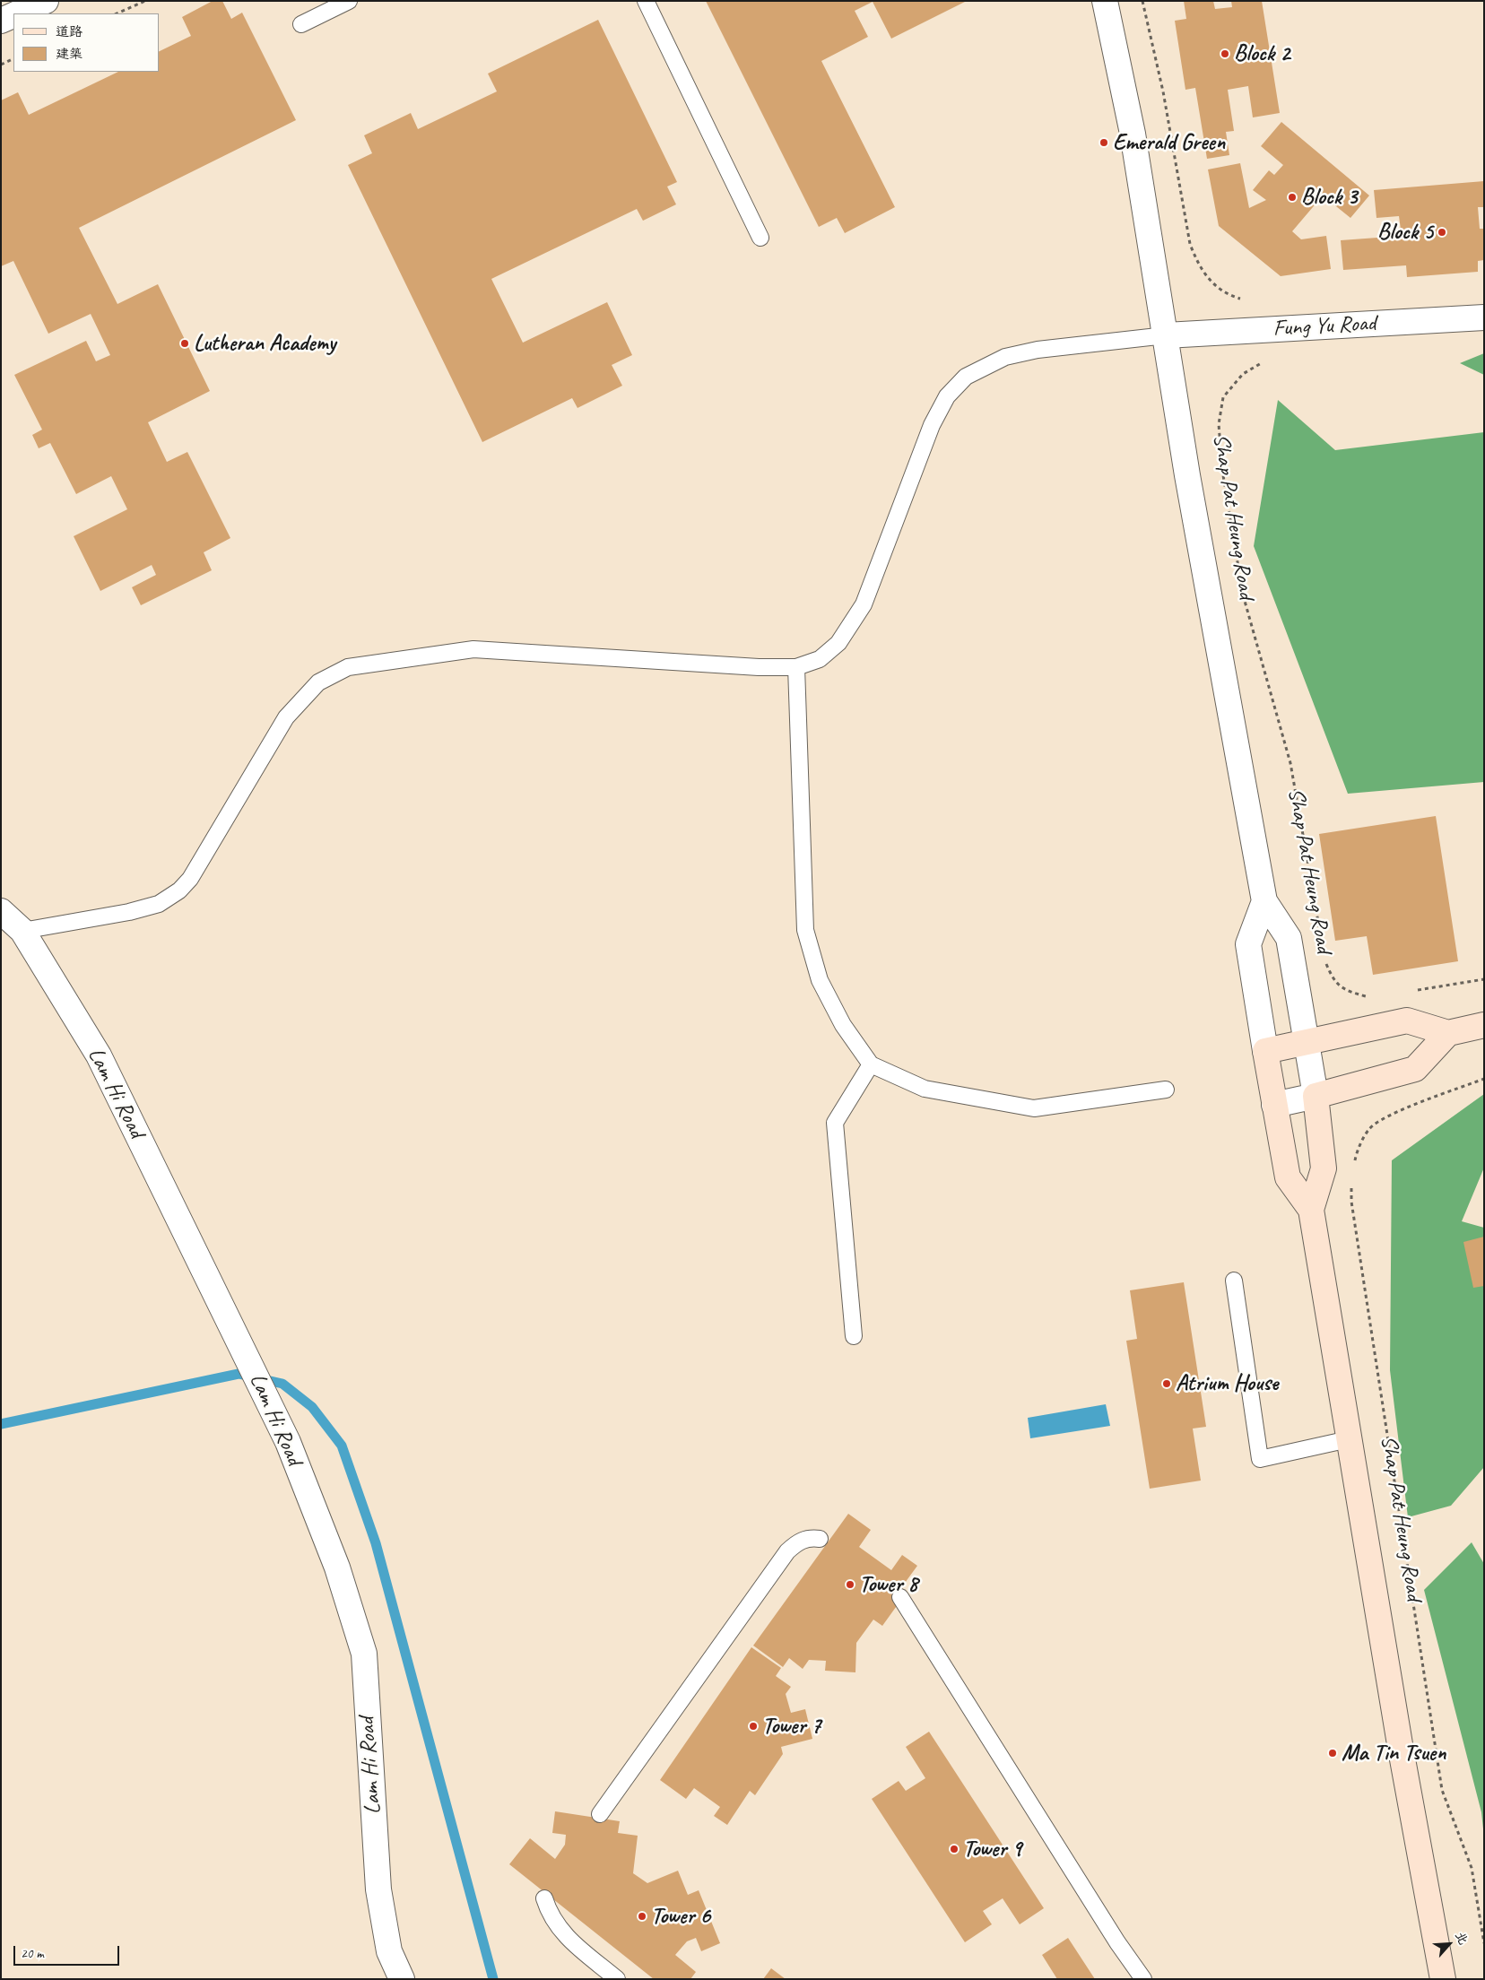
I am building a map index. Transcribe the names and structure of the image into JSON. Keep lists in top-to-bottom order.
{
  "streets": {
    "main road": ["Shap Pat Heung Road"],
    "street": ["Fung Yu Road", "Lam Hi Road"]
  },
  "crossings": [
    ["Fung Yu Road", "Shap Pat Heung Road"]
  ],
  "places": [
    "Block 2",
    "Emerald Green",
    "Block 3",
    "Block 5",
    "Lutheran Academy",
    "Atrium House",
    "Tower 8",
    "Tower 7",
    "Ma Tin Tsuen",
    "Tower 9",
    "Tower 6"
  ],
  "legend": ["道路", "建築"],
  "scale_bar": "20 m",
  "north": "top right"
}
